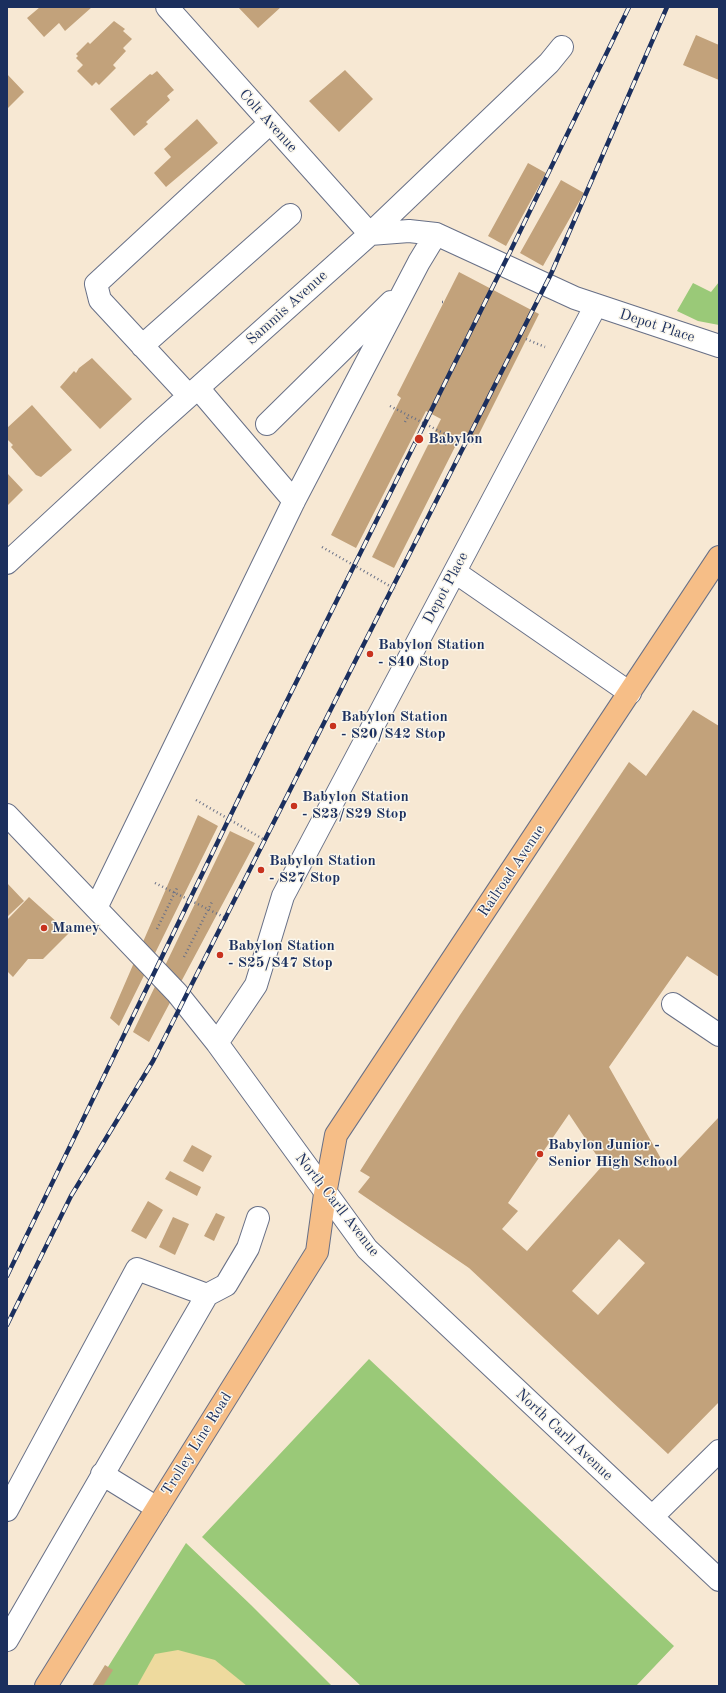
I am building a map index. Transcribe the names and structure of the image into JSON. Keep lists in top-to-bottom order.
{
  "streets": {
    "main road": ["Railroad Avenue", "Trolley Line Road"],
    "street": [
      "Colt Avenue",
      "Sammis Avenue",
      "Depot Place",
      "North Carll Avenue"
    ]
  },
  "crossings": [
    ["Colt Avenue", "Sammis Avenue"],
    ["Colt Avenue", "Depot Place"],
    ["Sammis Avenue", "Depot Place"],
    ["Depot Place", "North Carll Avenue"],
    ["Railroad Avenue", "North Carll Avenue"],
    ["Railroad Avenue", "Trolley Line Road"],
    ["North Carll Avenue", "Trolley Line Road"]
  ],
  "places": [
    "Babylon",
    "Babylon Station - S40 Stop",
    "Babylon Station - S20/S42 Stop",
    "Babylon Station - S23/S29 Stop",
    "Babylon Station - S27 Stop",
    "Mamey",
    "Babylon Station - S25/S47 Stop",
    "Babylon Junior - Senior High School"
  ]
}
